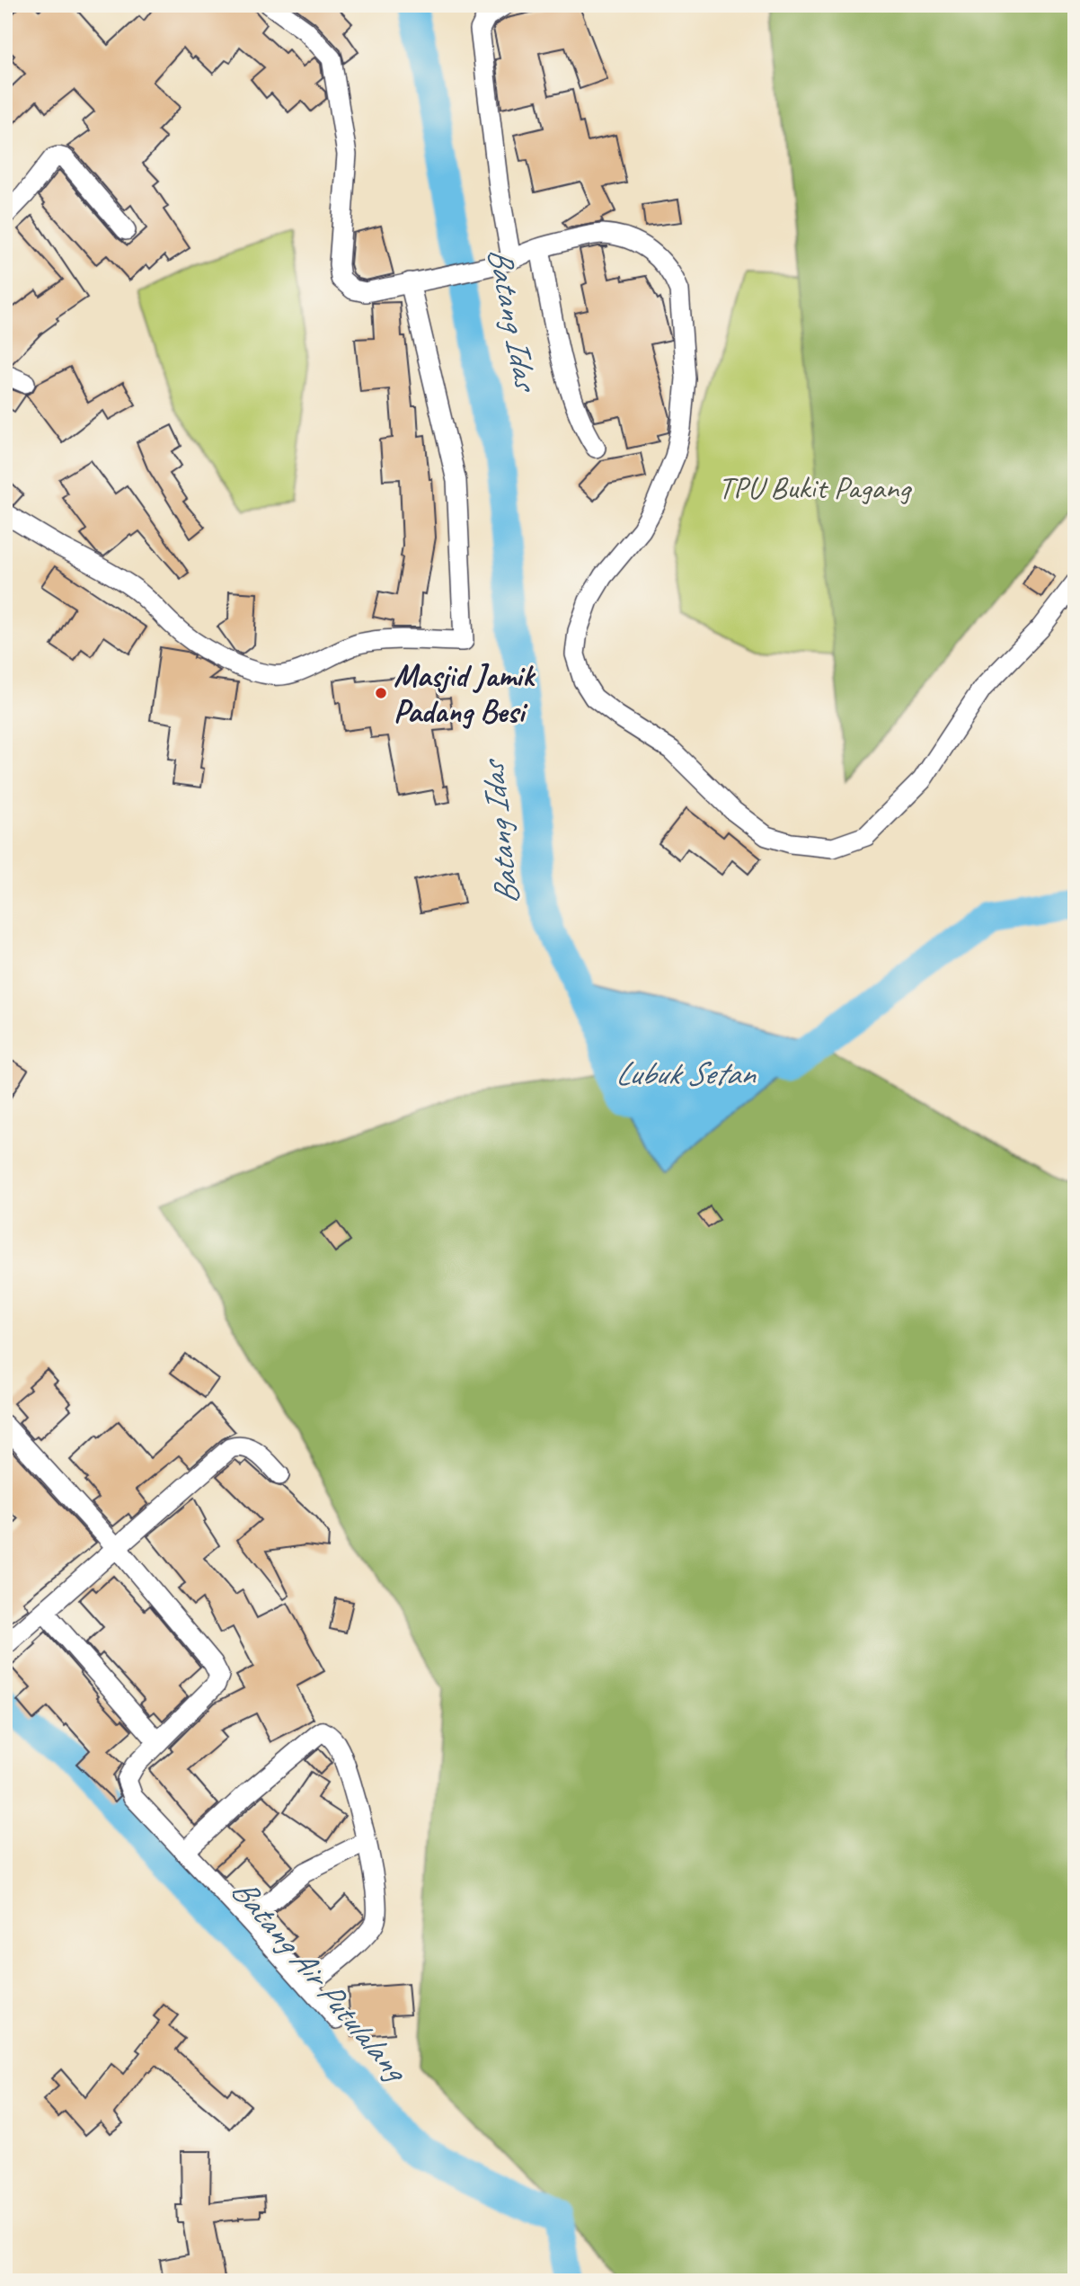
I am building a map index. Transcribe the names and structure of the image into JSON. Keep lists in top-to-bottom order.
{
  "water": ["Batang Idas", "Lubuk Setan", "Batang Air Putulalang"],
  "parks": ["TPU Bukit Pagang"],
  "places": ["Masjid Jamik Padang Besi"]
}
